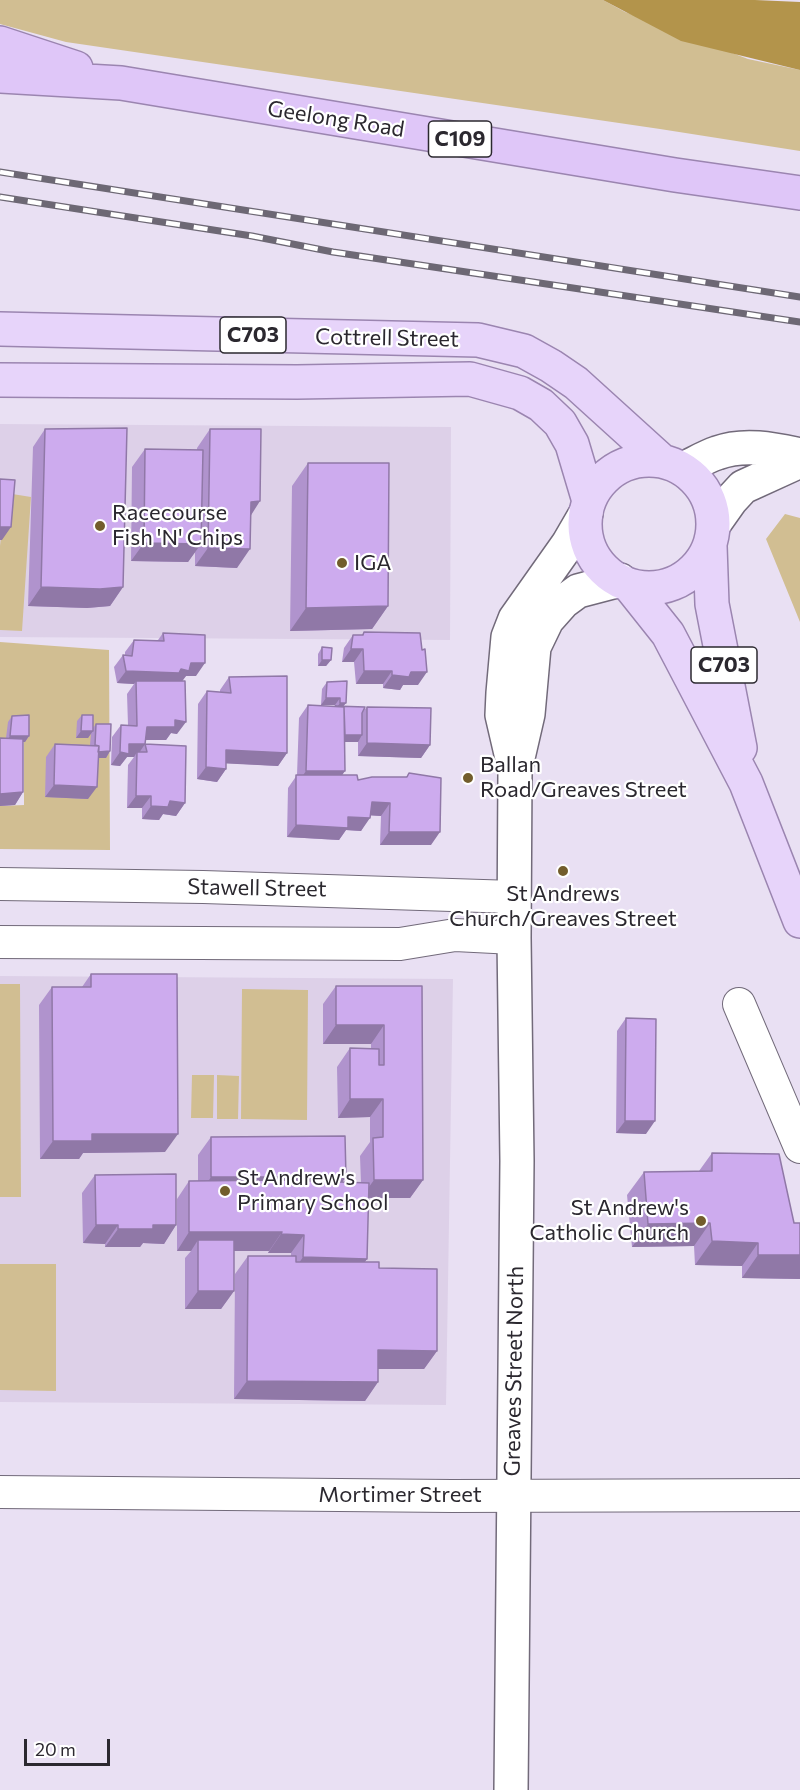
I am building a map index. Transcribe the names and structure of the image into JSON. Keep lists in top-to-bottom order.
{
  "streets": {
    "highway": ["Geelong Road", "C109"],
    "main road": ["C703", "Cottrell Street"],
    "street": ["Stawell Street", "Greaves Street North", "Mortimer Street"]
  },
  "crossings": [
    ["C703", "Cottrell Street"],
    ["C703", "Greaves Street North"],
    ["Cottrell Street", "Greaves Street North"],
    ["Stawell Street", "Greaves Street North"],
    ["Greaves Street North", "Mortimer Street"]
  ],
  "places": [
    "Racecourse Fish 'N' Chips",
    "IGA",
    "Ballan Road/Greaves Street",
    "St Andrews Church/Greaves Street",
    "St Andrew's Primary School",
    "St Andrew's Catholic Church"
  ],
  "scale_bar": "20 m"
}
